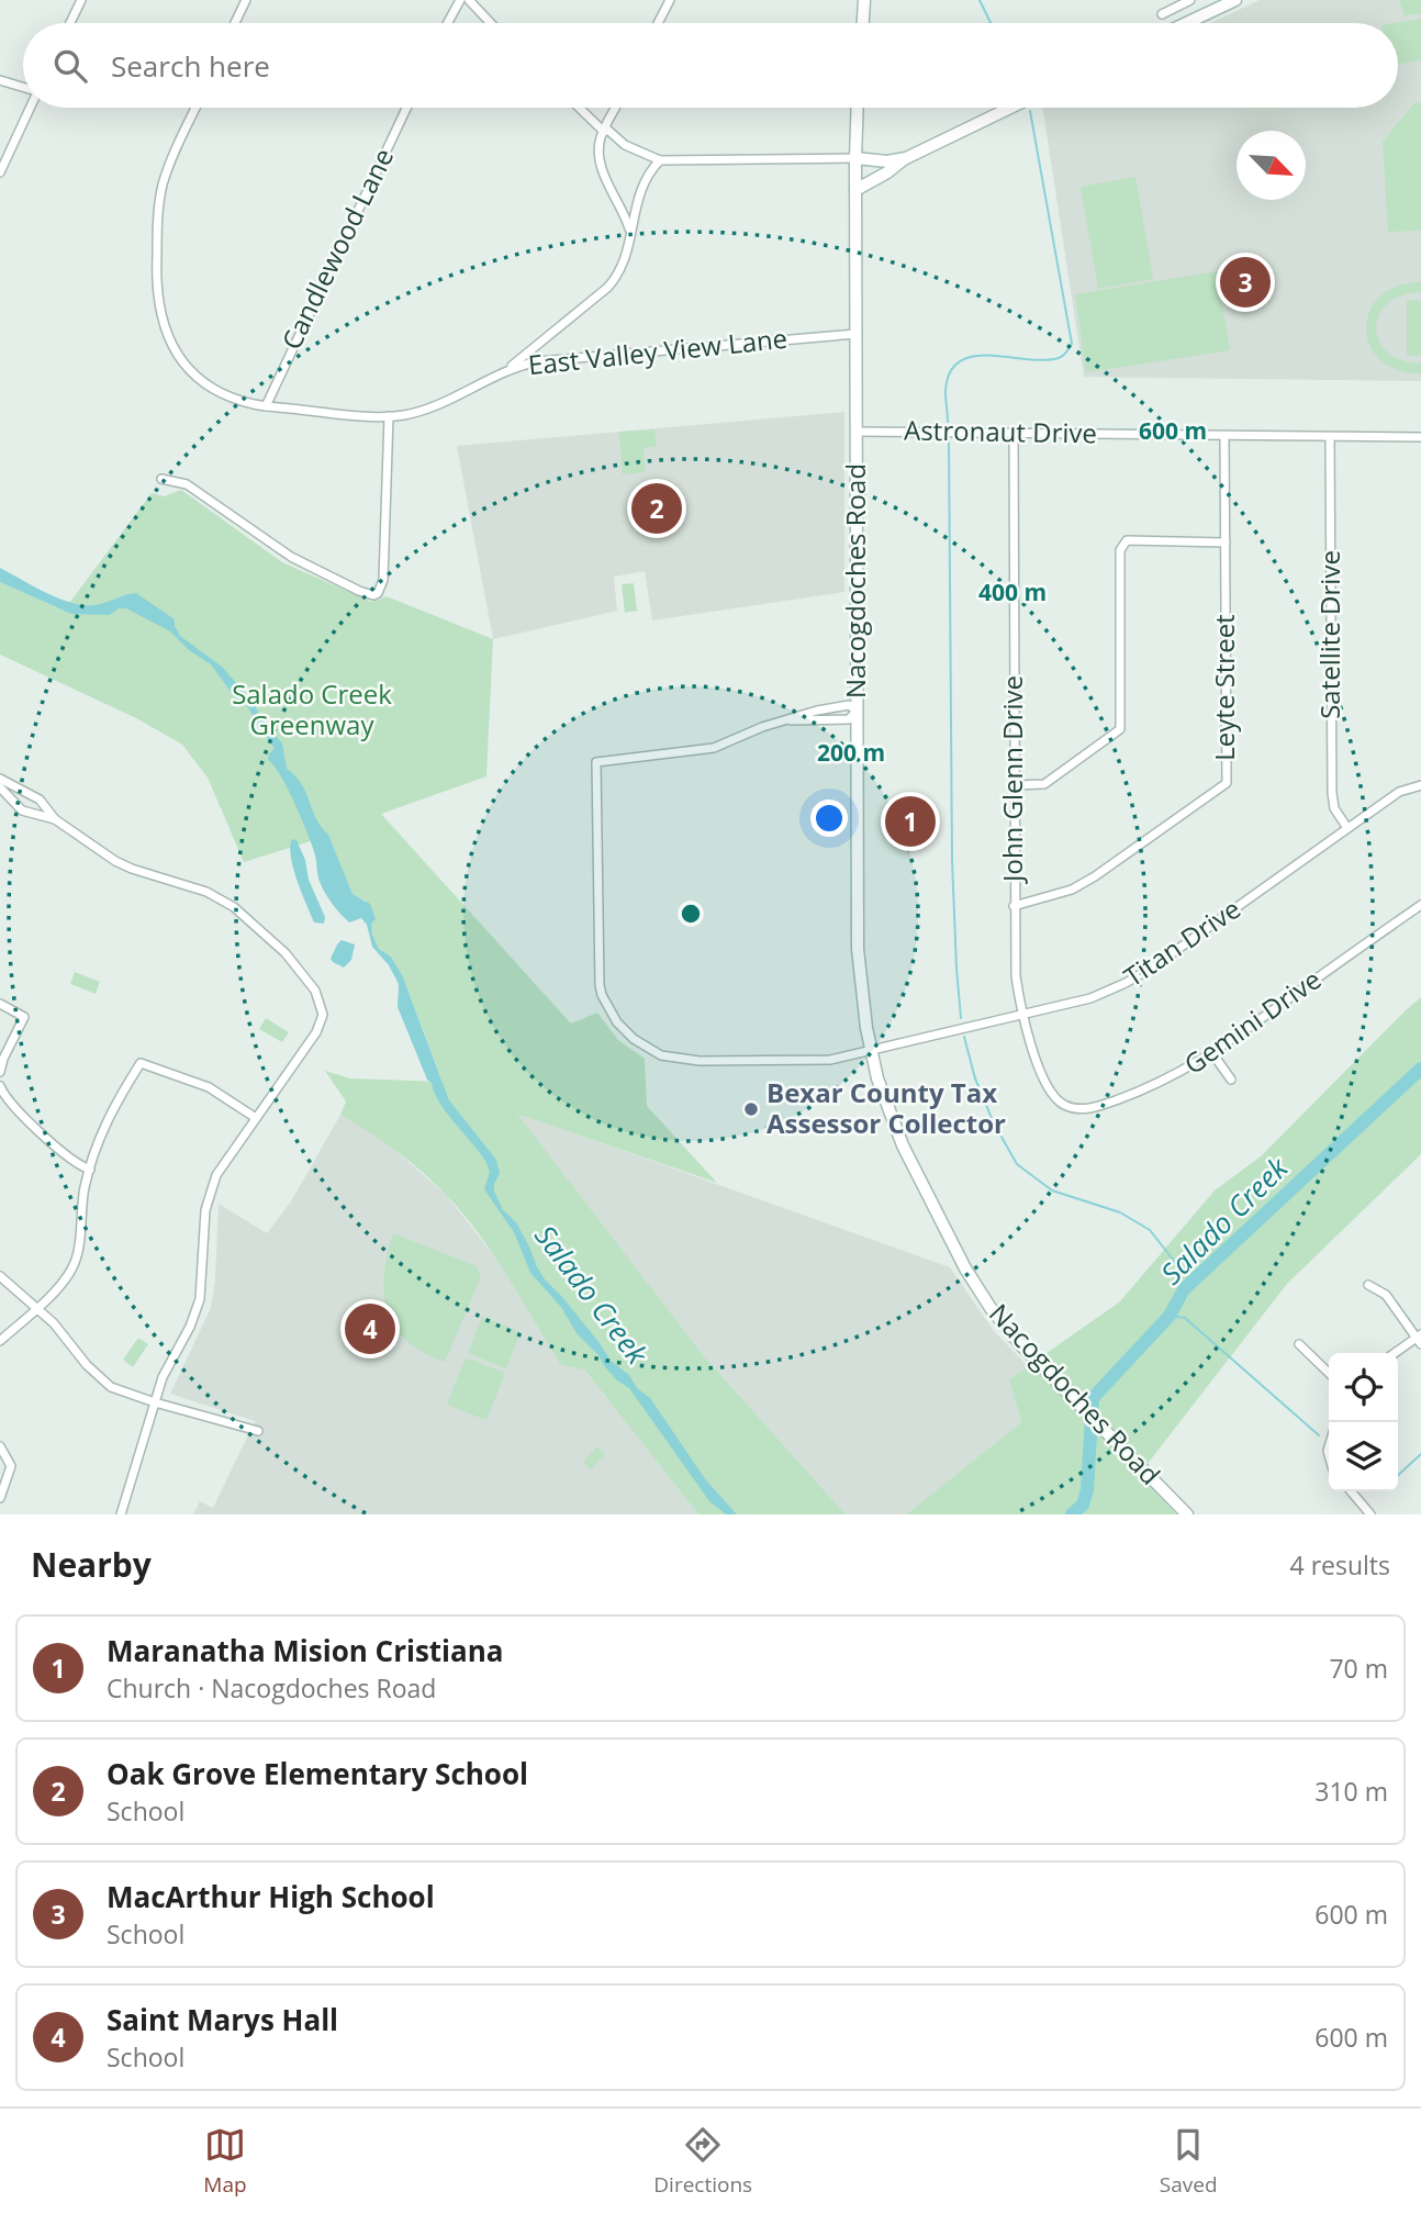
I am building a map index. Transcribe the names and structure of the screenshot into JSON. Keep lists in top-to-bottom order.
{
  "streets": {
    "main road": ["Nacogdoches Road"],
    "street": [
      "Candlewood Lane",
      "East Valley View Lane",
      "Astronaut Drive",
      "Satellite Drive",
      "Leyte Street",
      "John Glenn Drive",
      "Titan Drive",
      "Gemini Drive"
    ]
  },
  "crossings": [
    ["Candlewood Lane", "East Valley View Lane"],
    ["East Valley View Lane", "Nacogdoches Road"],
    ["Astronaut Drive", "Nacogdoches Road"],
    ["Astronaut Drive", "Satellite Drive"],
    ["Astronaut Drive", "Leyte Street"],
    ["Astronaut Drive", "John Glenn Drive"],
    ["Nacogdoches Road", "Titan Drive"],
    ["Satellite Drive", "Titan Drive"],
    ["Leyte Street", "John Glenn Drive"],
    ["John Glenn Drive", "Titan Drive"],
    ["John Glenn Drive", "Gemini Drive"]
  ],
  "water": ["Salado Creek"],
  "parks": ["Salado Creek Greenway"],
  "places": ["Bexar County Tax Assessor Collector"],
  "north": "bottom right",
  "page": {
    "search": "Search here",
    "pins": [
      "3",
      "2",
      "1",
      "4"
    ],
    "heading": ["Nearby", "4 results"],
    "list": [
      {
        "mark": "1",
        "name": "Maranatha Mision Cristiana",
        "note": "Church · Nacogdoches Road",
        "value": "70 m"
      },
      {
        "mark": "2",
        "name": "Oak Grove Elementary School",
        "note": "School",
        "value": "310 m"
      },
      {
        "mark": "3",
        "name": "MacArthur High School",
        "note": "School",
        "value": "600 m"
      },
      {
        "mark": "4",
        "name": "Saint Marys Hall",
        "note": "School",
        "value": "600 m"
      }
    ],
    "nav": ["Map", "Directions", "Saved"]
  },
  "rings": ["600 m", "400 m", "200 m"]
}
